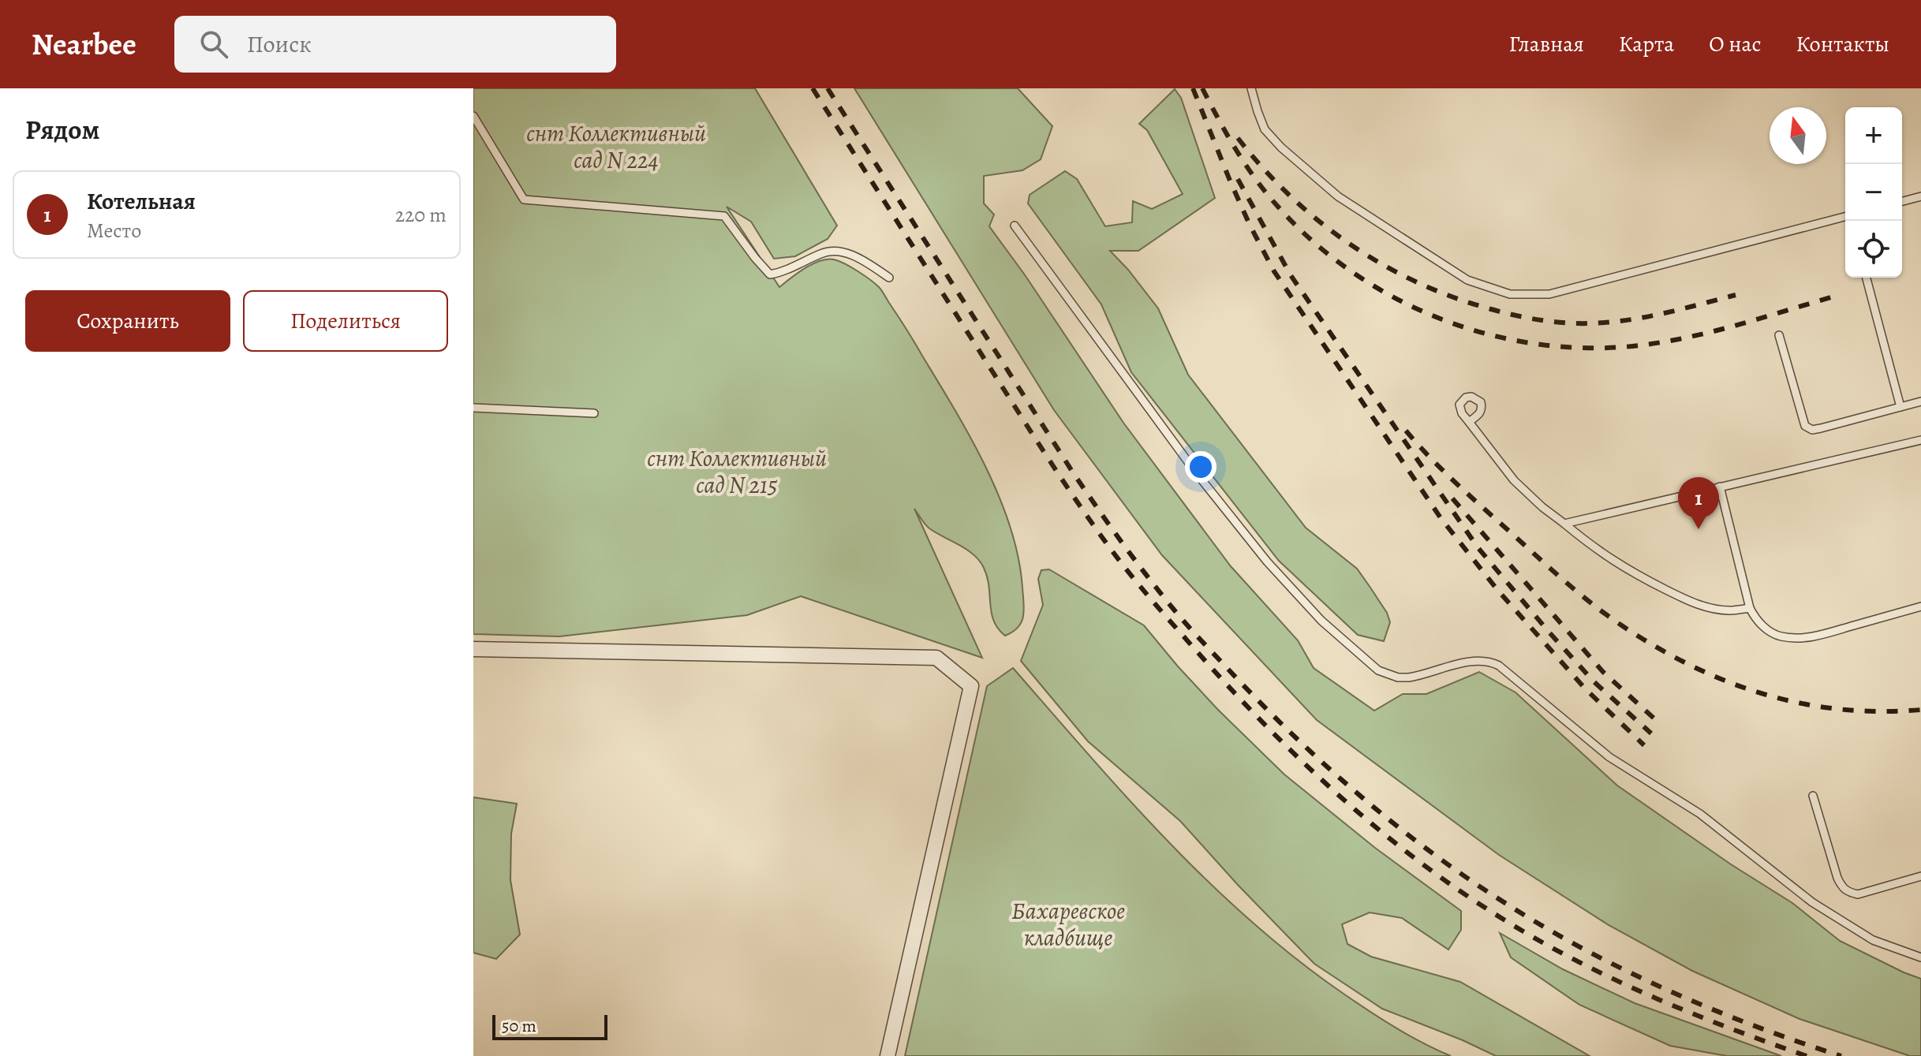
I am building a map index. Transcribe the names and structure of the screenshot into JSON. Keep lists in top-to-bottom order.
{
  "parks": ["снт Коллективный сад N 224", "снт Коллективный сад N 215", "Бахаревское кладбище"],
  "scale_bar": "50 m",
  "north": "top",
  "page": {
    "header": "Nearbee",
    "search": "Поиск",
    "nav": [
      "Главная",
      "Карта",
      "О нас",
      "Контакты"
    ],
    "heading": "Рядом",
    "map_buttons": ["+", "−"],
    "list": [
      {
        "mark": "1",
        "name": "Котельная",
        "note": "Место",
        "value": "220 m"
      }
    ],
    "buttons": ["Сохранить", "Поделиться"],
    "pins": "1",
    "scale": "50 m"
  }
}
